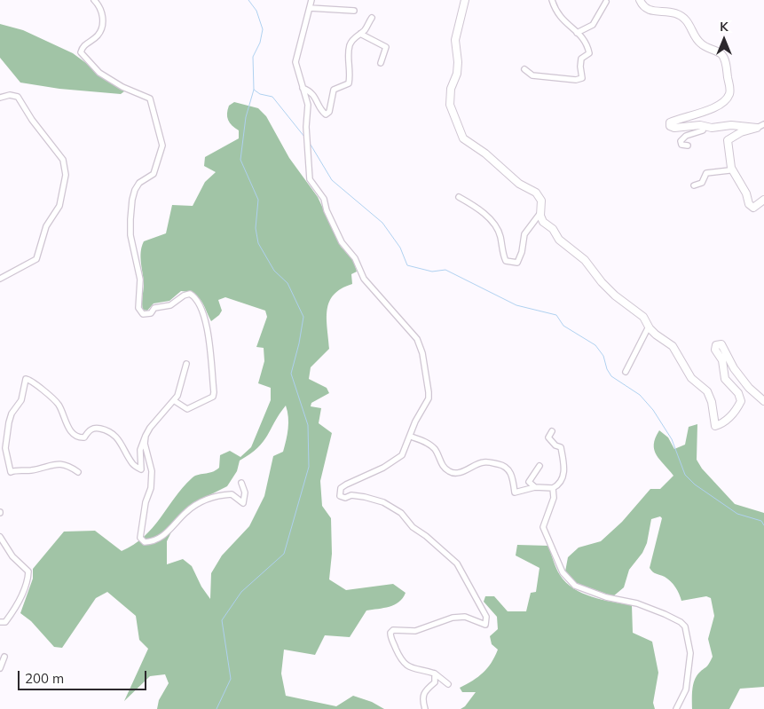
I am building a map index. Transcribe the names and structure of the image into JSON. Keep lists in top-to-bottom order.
{
  "scale_bar": "200 m",
  "north": "top"
}
